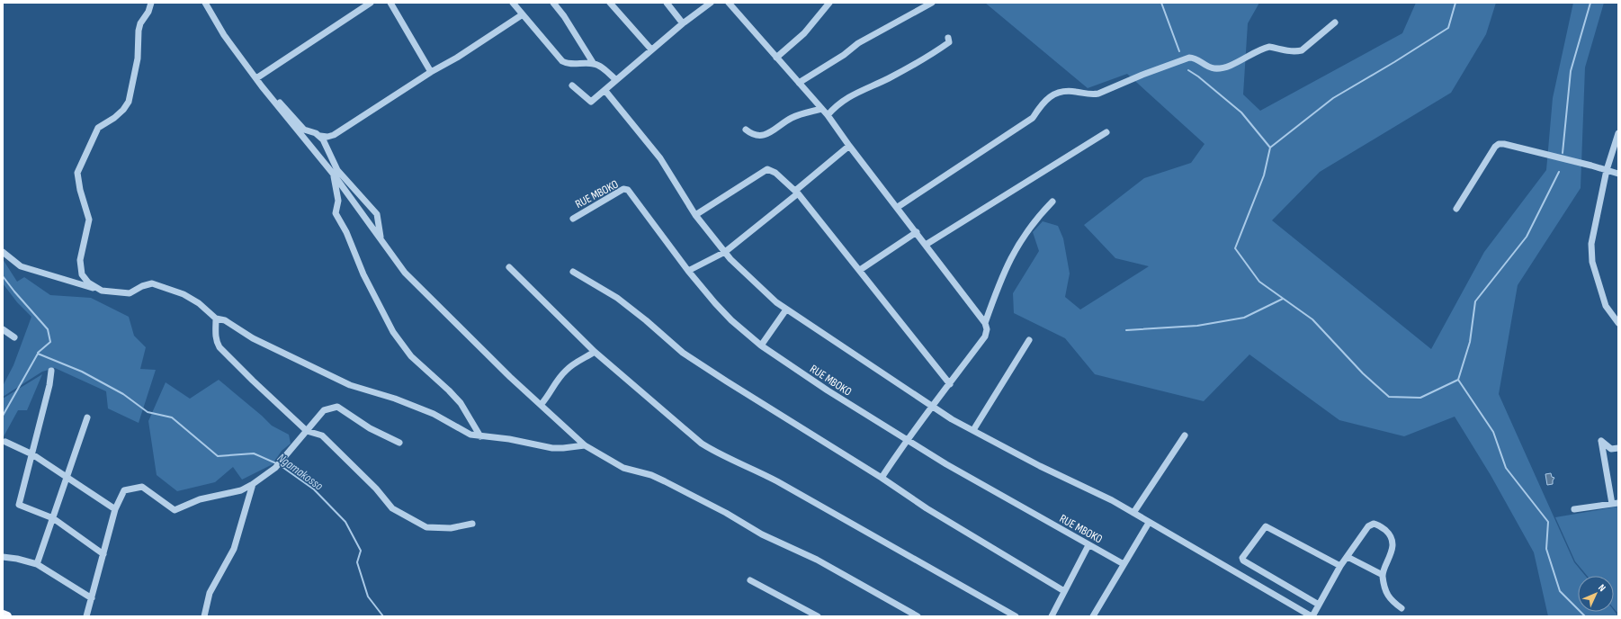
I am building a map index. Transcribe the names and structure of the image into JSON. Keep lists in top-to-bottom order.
{
  "streets": {
    "street": ["RUE MBOKO"]
  },
  "water": ["Ngamakosso"],
  "north": "top right"
}
